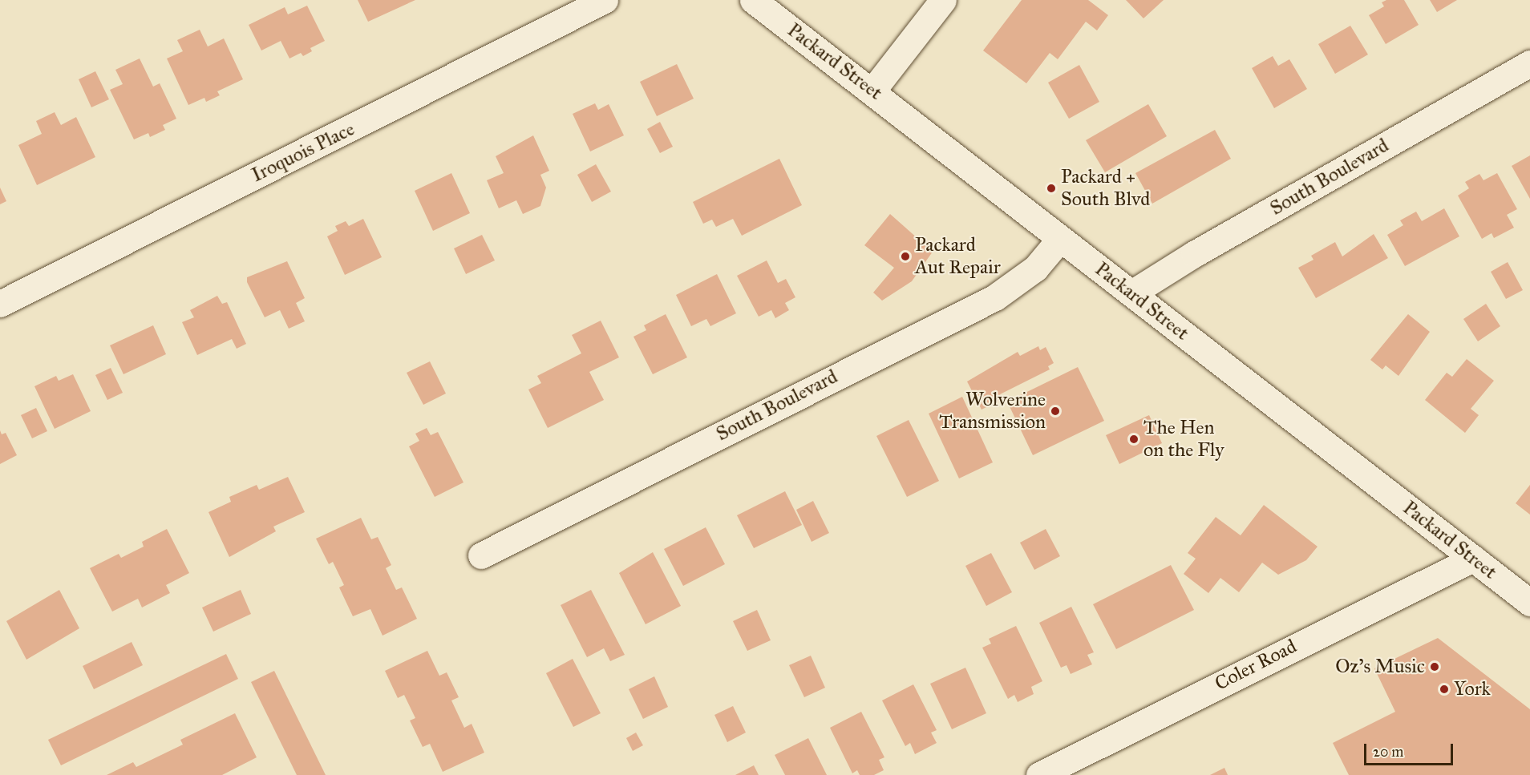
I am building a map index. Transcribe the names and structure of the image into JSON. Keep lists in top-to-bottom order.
{
  "streets": {
    "street": [
      "Packard Street",
      "Iroquois Place",
      "South Boulevard",
      "Coler Road"
    ]
  },
  "crossings": [
    ["Packard Street", "South Boulevard"],
    ["Packard Street", "Coler Road"]
  ],
  "places": [
    "Packard + South Blvd",
    "Packard Aut Repair",
    "Wolverine Transmission",
    "The Hen on the Fly",
    "Oz's Music",
    "York"
  ],
  "scale_bar": "20 m"
}
